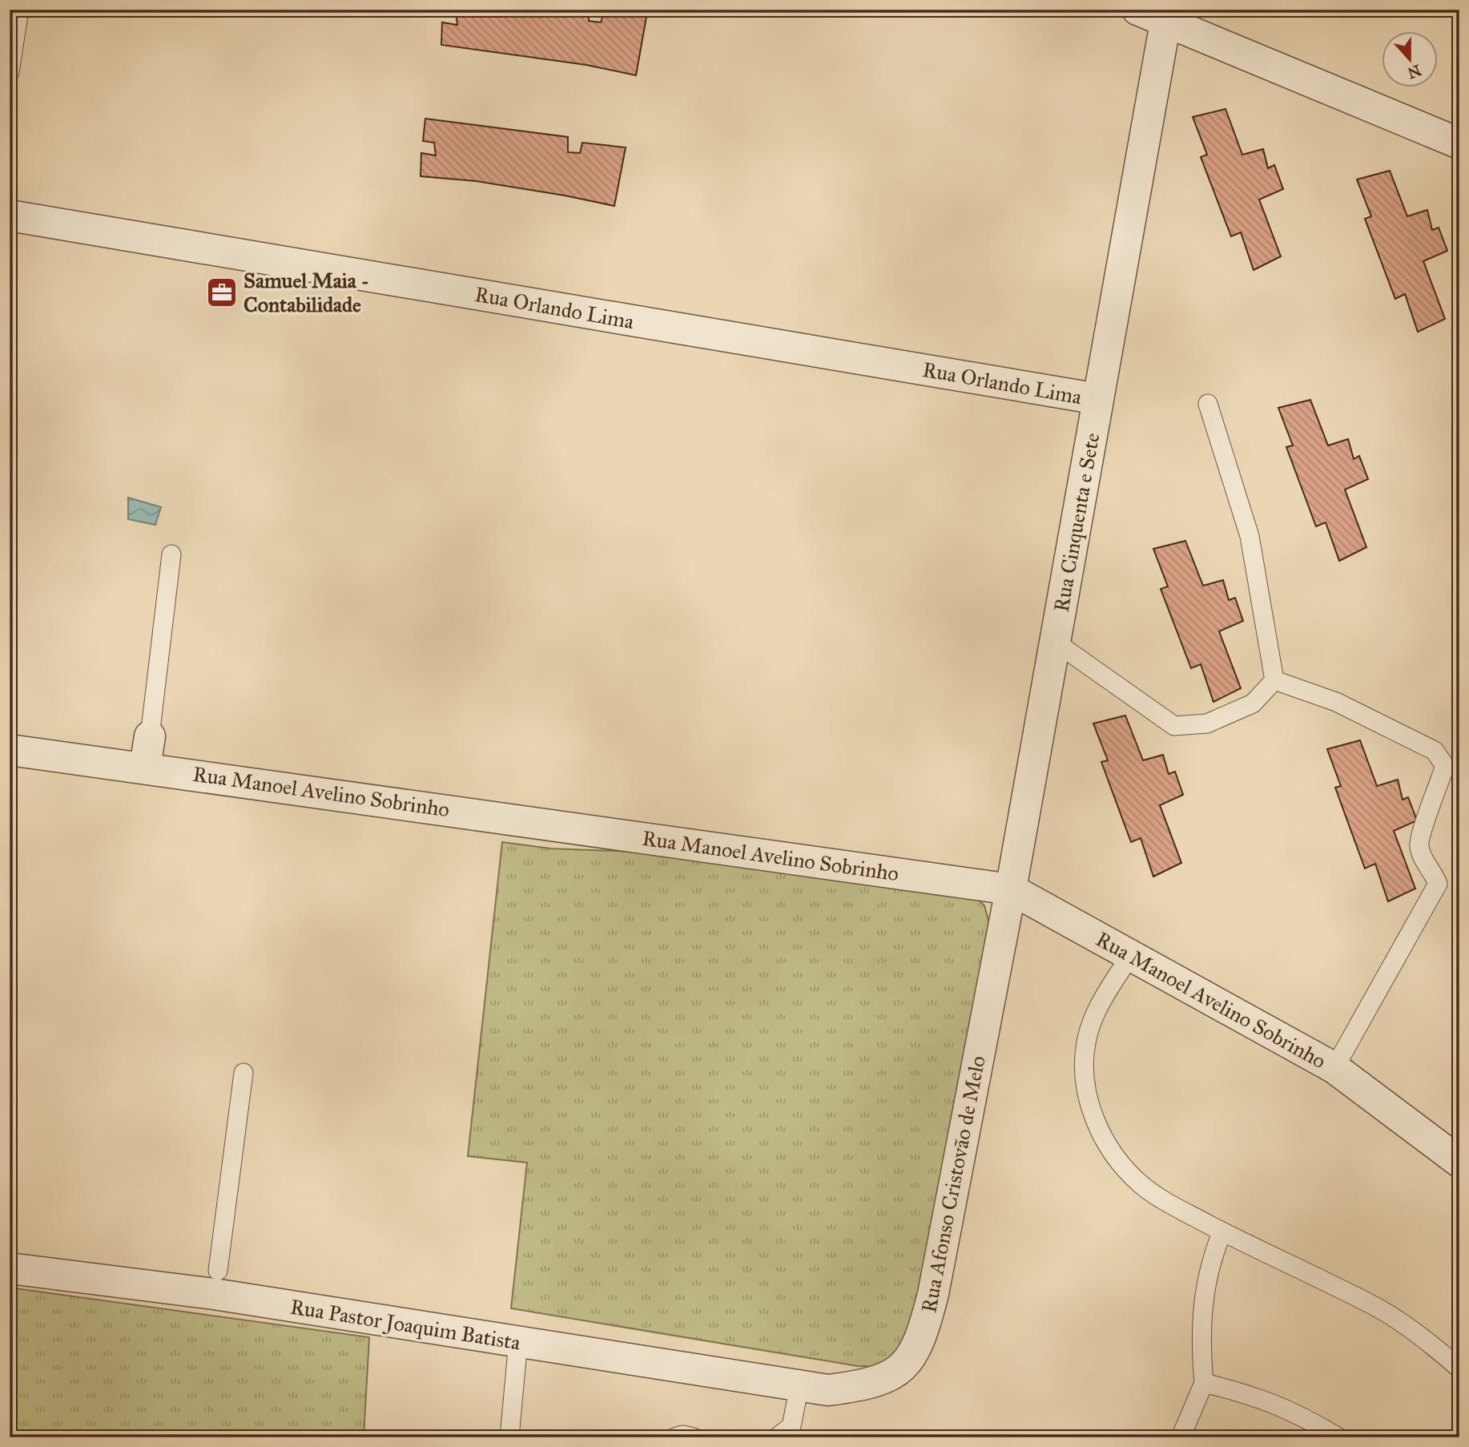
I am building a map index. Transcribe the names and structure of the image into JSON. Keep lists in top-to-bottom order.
{
  "streets": {
    "street": [
      "Rua Orlando Lima",
      "Rua Cinquenta e Sete",
      "Rua Manoel Avelino Sobrinho",
      "Rua Afonso Cristovão de Melo",
      "Rua Pastor Joaquim Batista"
    ]
  },
  "crossings": [
    ["Rua Orlando Lima", "Rua Cinquenta e Sete"],
    ["Rua Cinquenta e Sete", "Rua Manoel Avelino Sobrinho"],
    ["Rua Cinquenta e Sete", "Rua Afonso Cristovão de Melo"],
    ["Rua Manoel Avelino Sobrinho", "Rua Afonso Cristovão de Melo"],
    ["Rua Afonso Cristovão de Melo", "Rua Pastor Joaquim Batista"]
  ],
  "places": {
    "office": ["Samuel Maia - Contabilidade"]
  },
  "north": "bottom"
}
